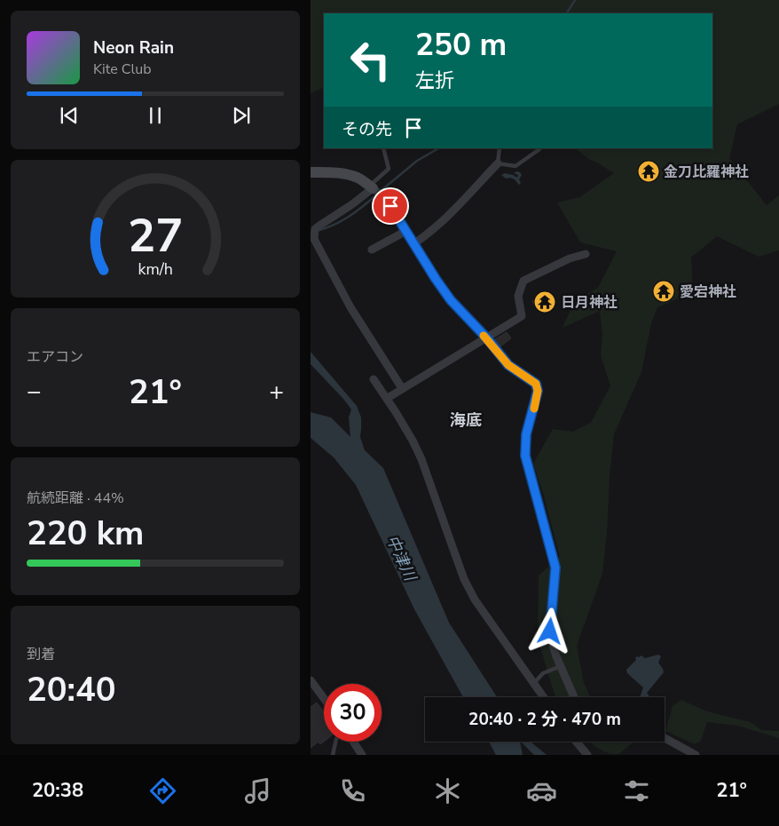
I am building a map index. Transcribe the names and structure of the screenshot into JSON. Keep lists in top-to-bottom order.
{
  "districts": ["海底"],
  "water": ["中津川"],
  "places": {
    "temple": ["金刀比羅神社", "愛宕神社", "日月神社"]
  },
  "page": {
    "turn": ["250 m", "左折"],
    "song": ["Neon Rain", "Kite Club"],
    "then": "その先",
    "tile": [
      "エアコン",
      ["航続距離 · 44%", "220 km"],
      ["到着", "20:40"]
    ],
    "heat": ["−", "21°", "+"],
    "limit": "30",
    "trip": "20:40 · 2 分 · 470 m",
    "tabs": ["20:38", "21°"],
    "gauge": ["27", "km/h"]
  }
}
